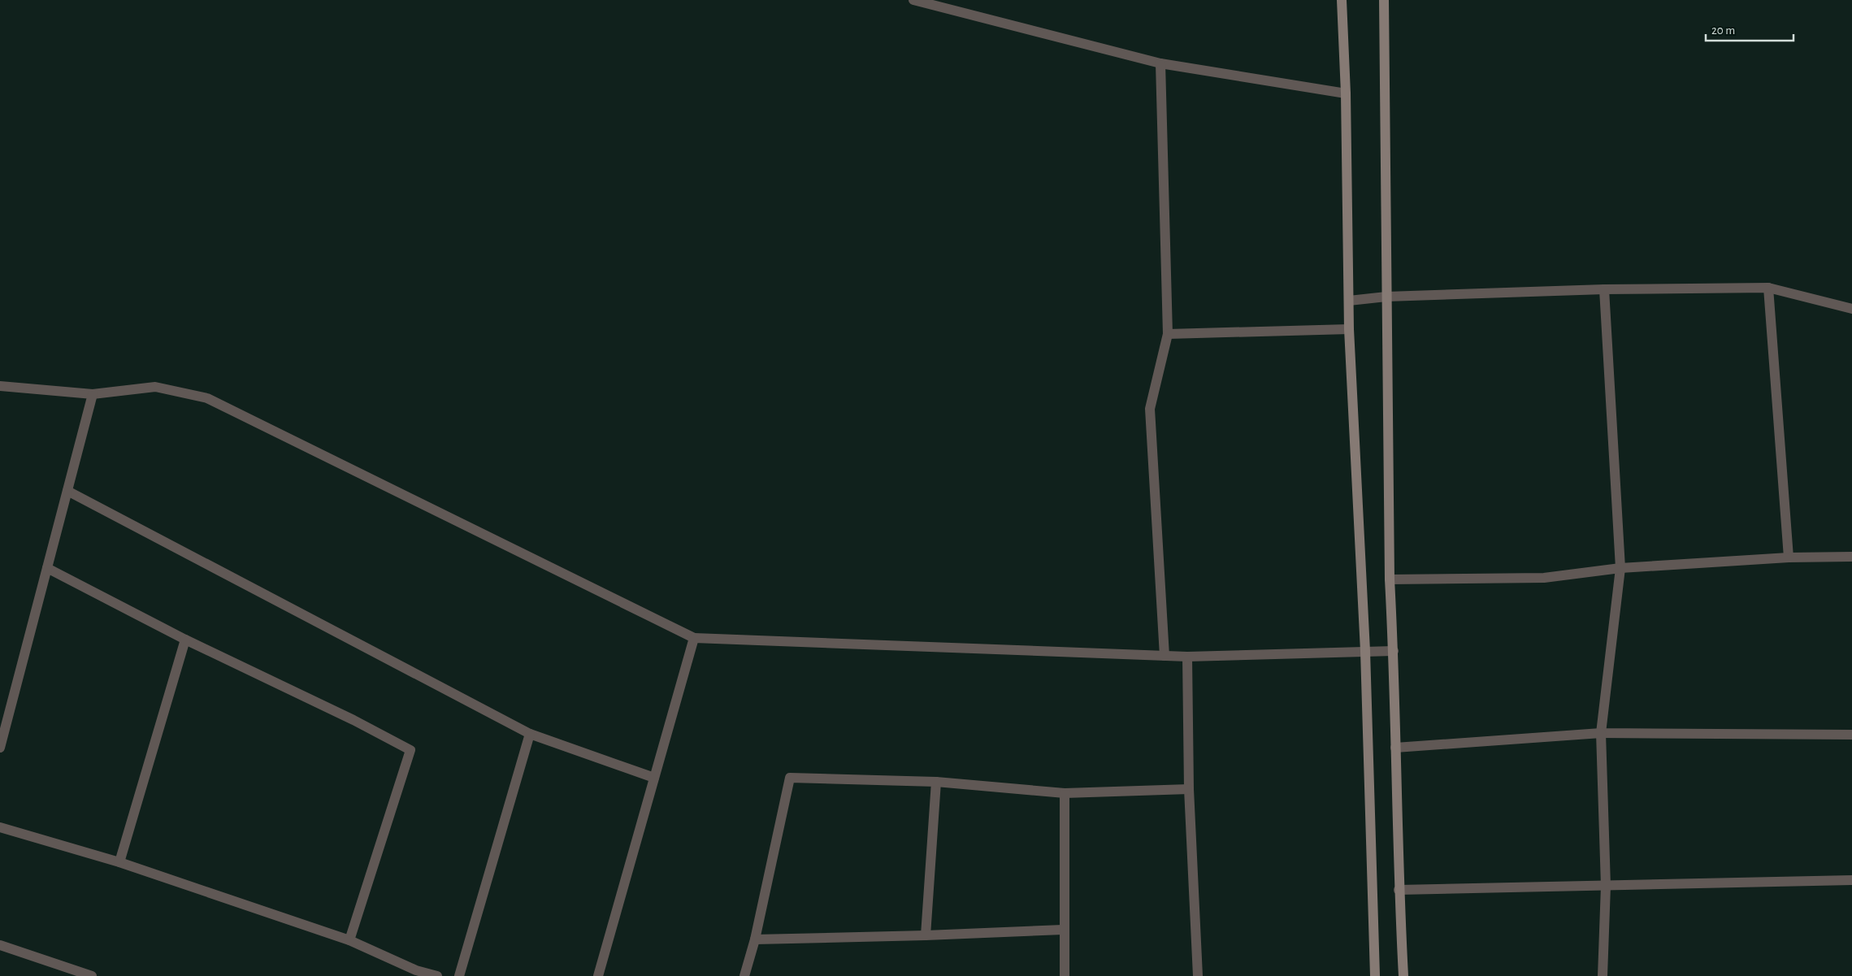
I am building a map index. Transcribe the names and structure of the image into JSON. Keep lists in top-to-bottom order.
{
  "scale_bar": "20 m"
}
